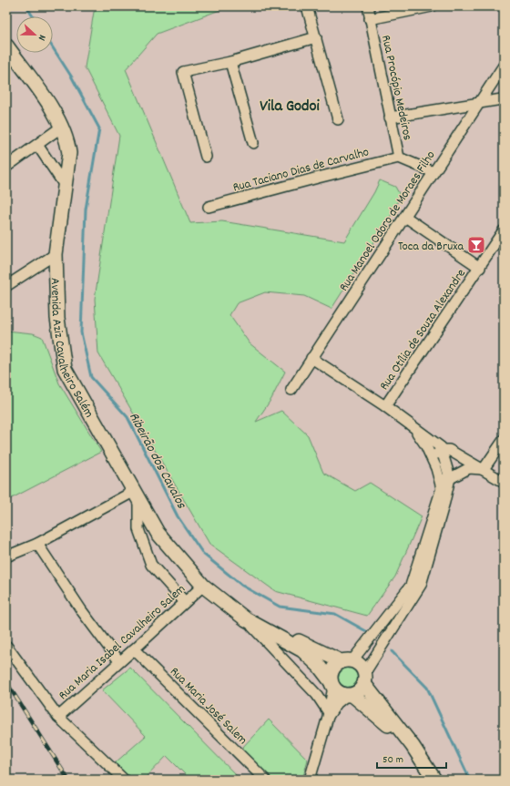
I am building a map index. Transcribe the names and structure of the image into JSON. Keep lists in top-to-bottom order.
{
  "streets": {
    "main road": ["Avenida Aziz Cavalheiro Salém"],
    "street": [
      "Rua Procópio Medeiros",
      "Rua Taciano Dias de Carvalho",
      "Rua Manoel Odoro de Moraes Filho",
      "Rua Otília de Souza Alexandre",
      "Rua Maria Isabel Cavalheiro Salem",
      "Rua Maria José Salem"
    ]
  },
  "crossings": [
    ["Rua Procópio Medeiros", "Rua Taciano Dias de Carvalho"],
    ["Rua Procópio Medeiros", "Rua Manoel Odoro de Moraes Filho"],
    ["Avenida Aziz Cavalheiro Salém", "Rua Maria Isabel Cavalheiro Salem"],
    ["Rua Maria Isabel Cavalheiro Salem", "Rua Maria José Salem"]
  ],
  "districts": ["Vila Godoi"],
  "water": ["Ribeirão dos Cavalos"],
  "places": {
    "bar": ["Toca da Bruxa"]
  },
  "scale_bar": "50 m",
  "north": "right"
}
